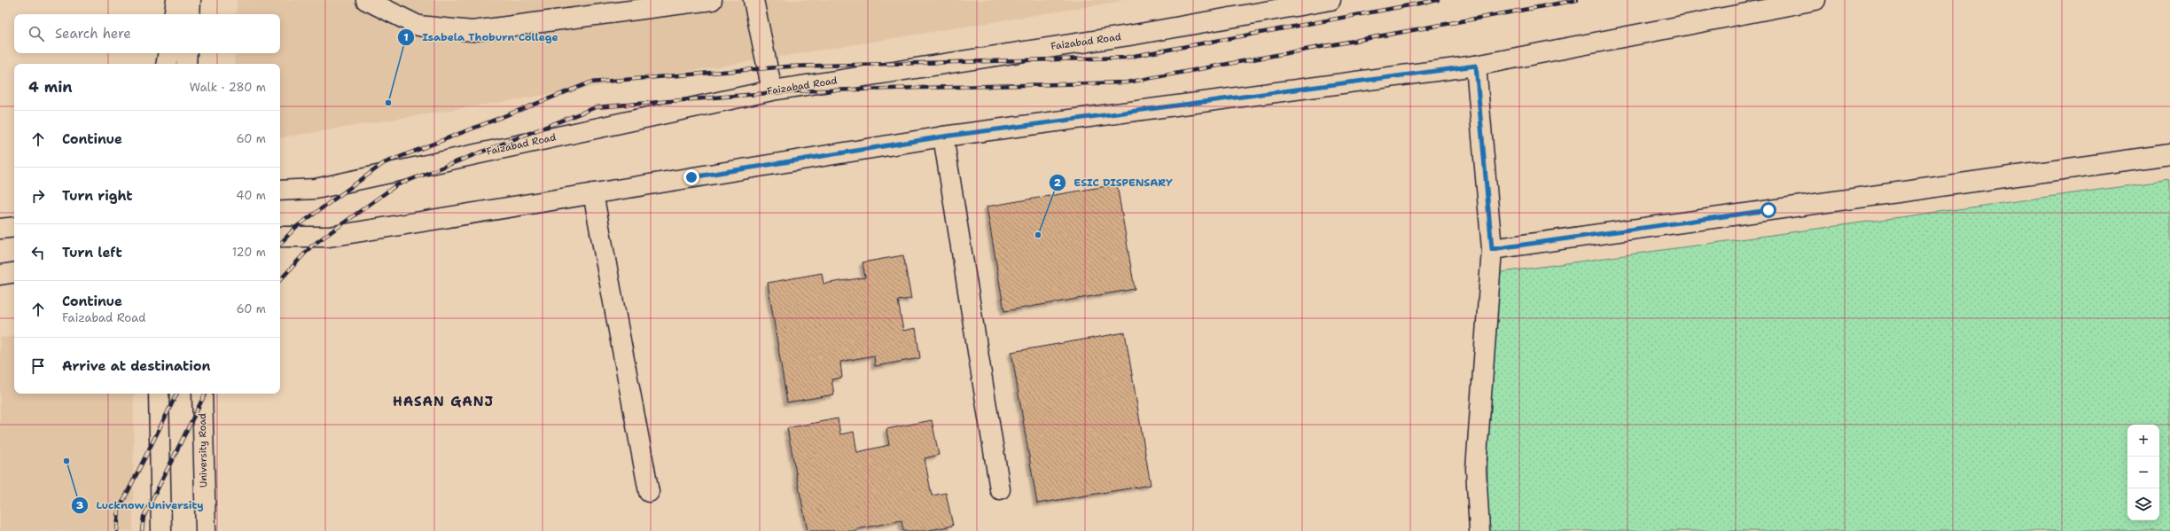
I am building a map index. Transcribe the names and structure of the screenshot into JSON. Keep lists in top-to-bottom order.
{
  "streets": {
    "main road": ["Faizabad Road", "University Road"]
  },
  "districts": ["HASAN GANJ"],
  "places": ["Isabela Thoburn College", "ESIC DISPENSARY", "Lucknow University"],
  "page": {
    "search": "Search here",
    "heading": ["4 min", "Walk · 280 m"],
    "list": [
      ["Continue", "60 m"],
      ["Turn right", "40 m"],
      ["Turn left", "120 m"],
      ["Continue", "Faizabad Road", "60 m"],
      "Arrive at destination"
    ],
    "map_buttons": ["+", "−"]
  }
}
